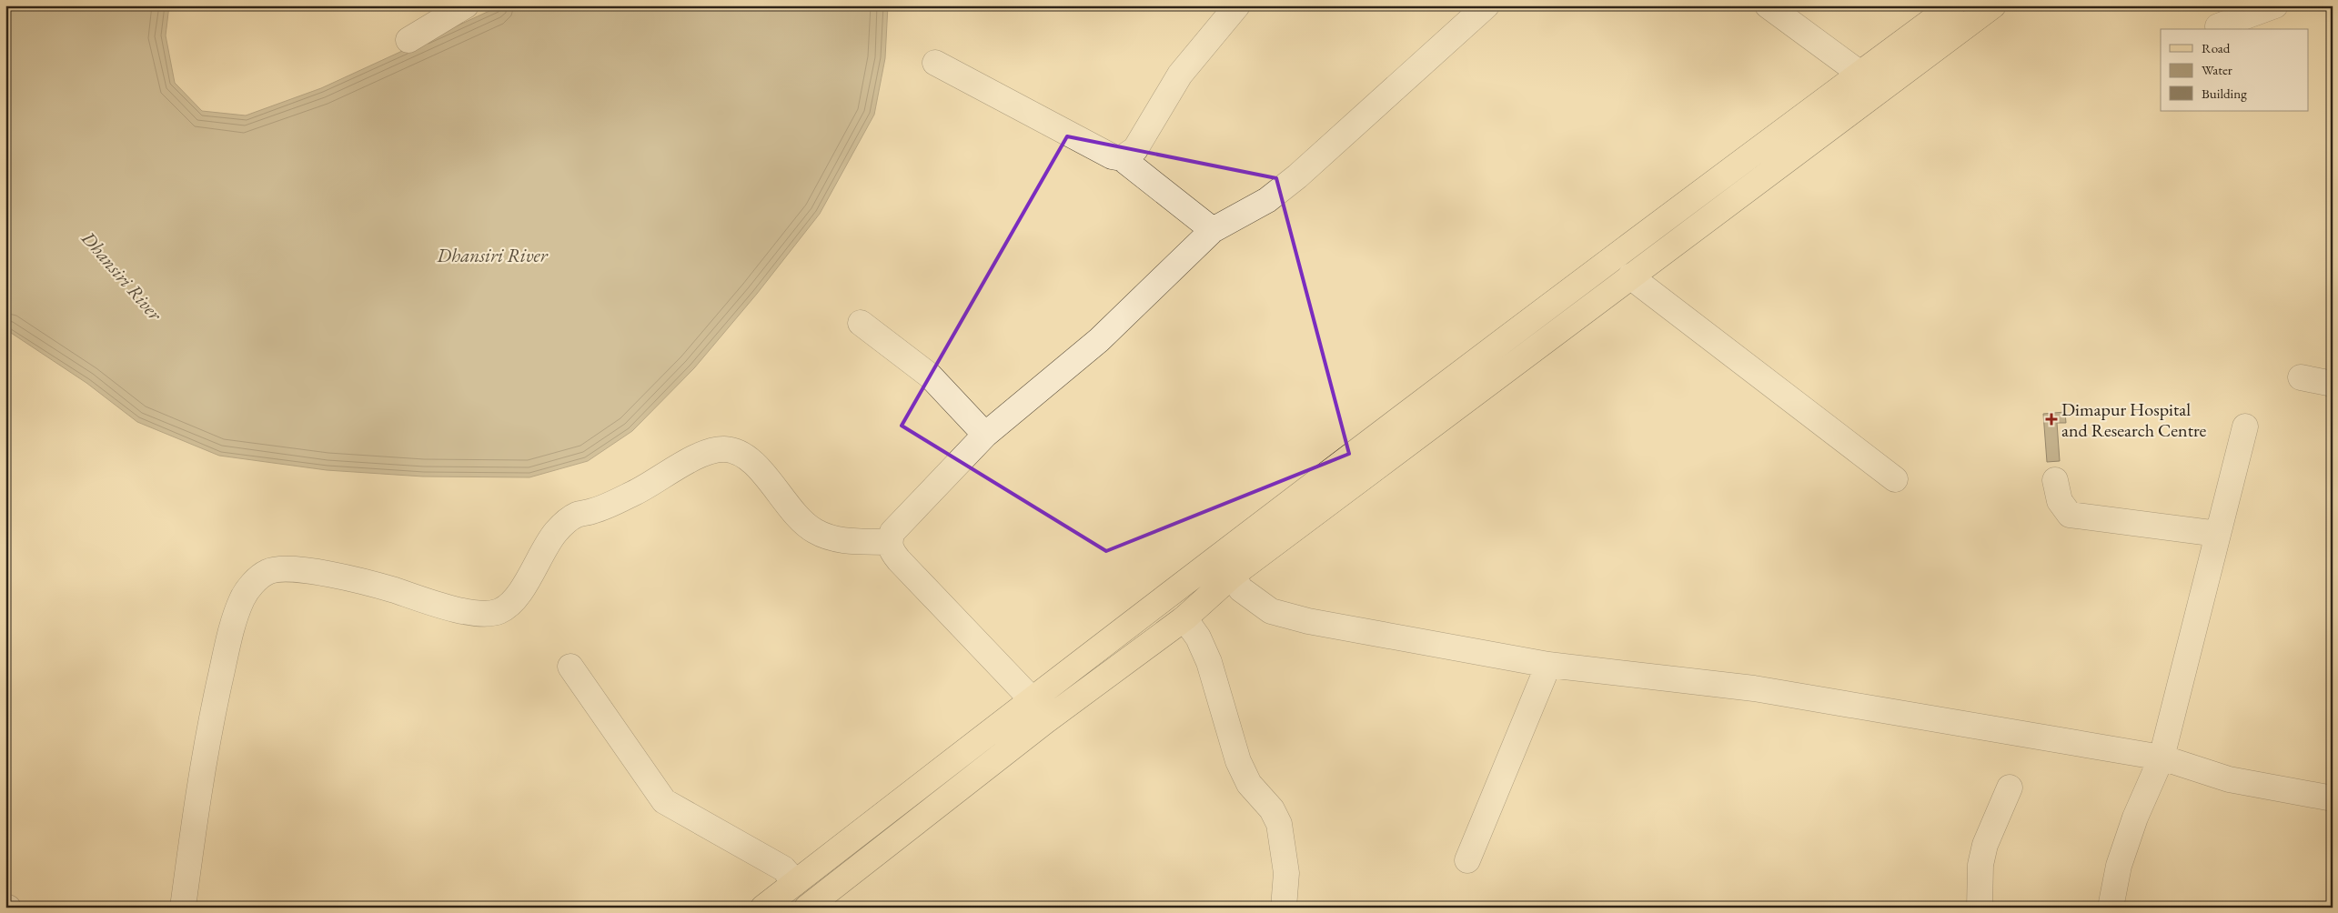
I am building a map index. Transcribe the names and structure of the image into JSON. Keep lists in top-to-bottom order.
{
  "water": ["Dhansiri River"],
  "places": {
    "health": ["Dimapur Hospital and Research Centre"]
  },
  "legend": ["Road", "Water", "Building"]
}
